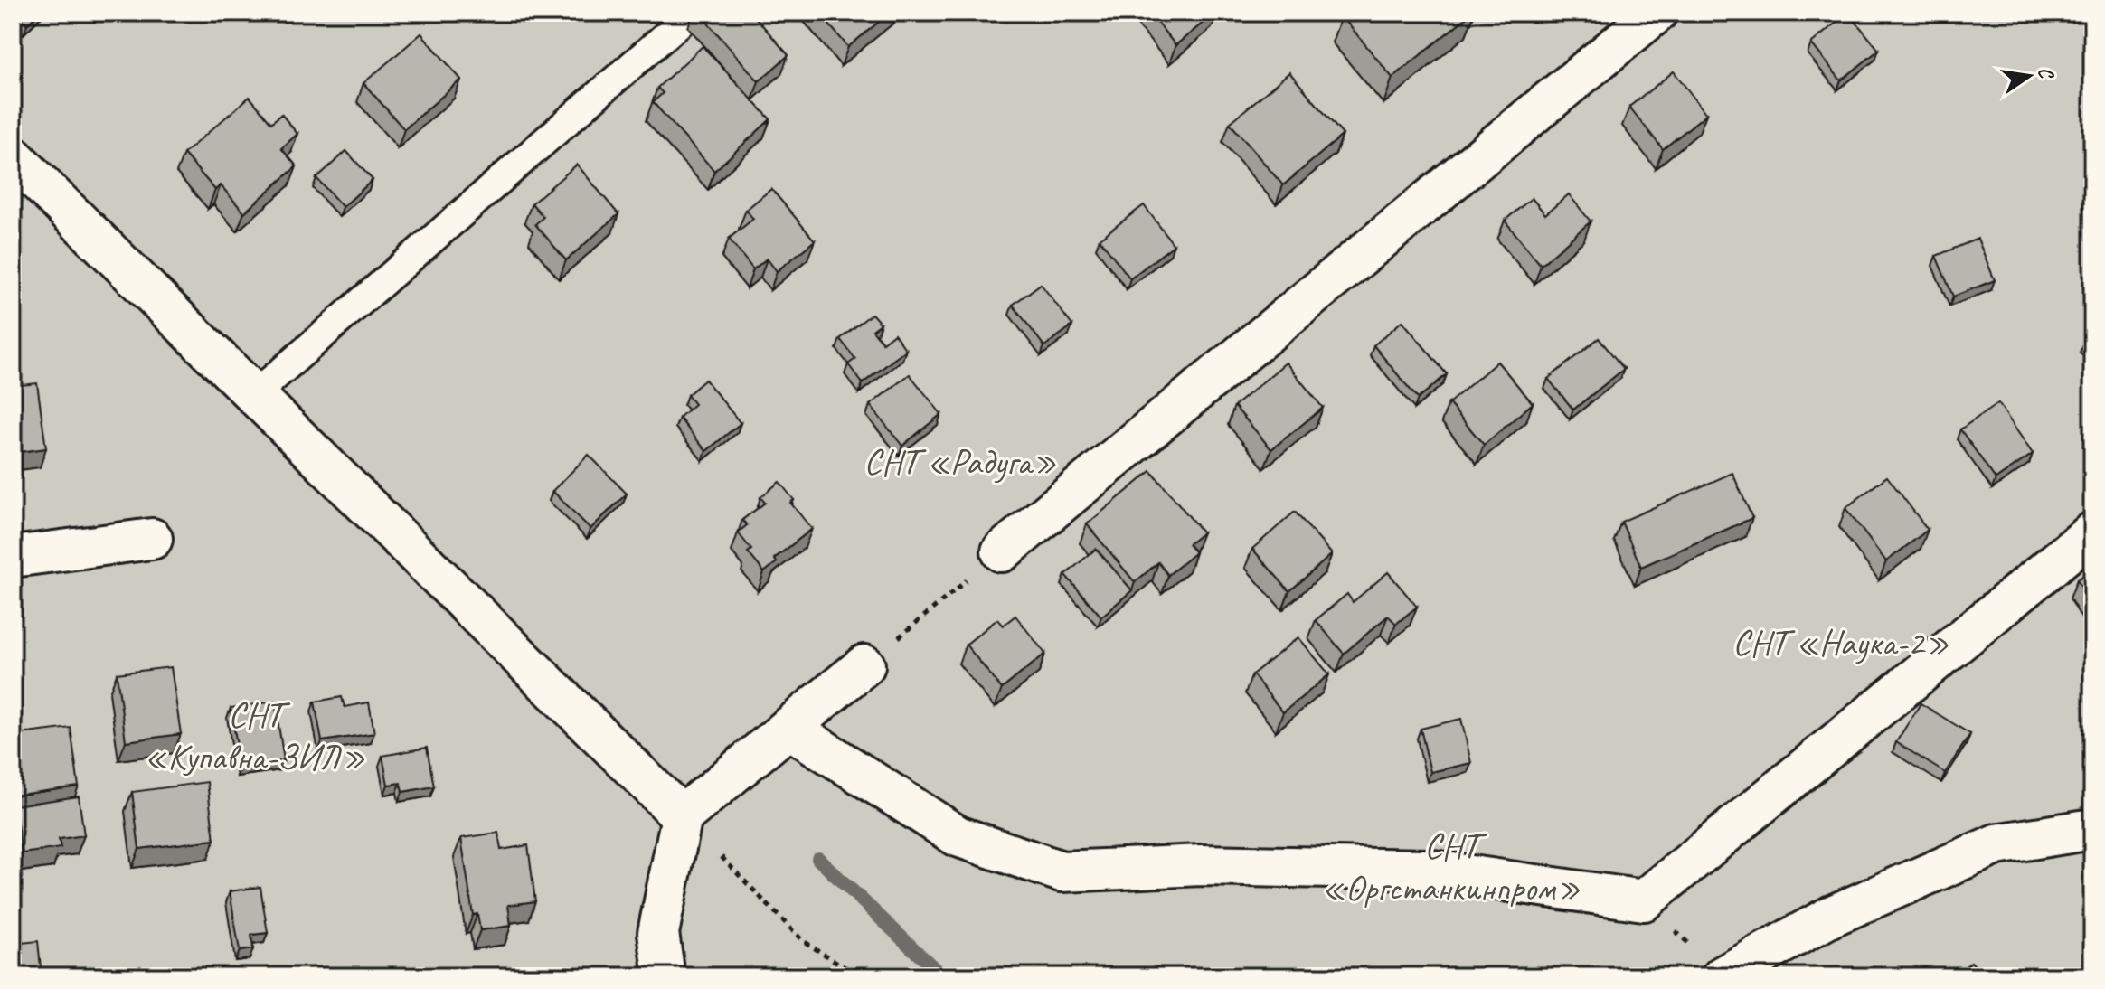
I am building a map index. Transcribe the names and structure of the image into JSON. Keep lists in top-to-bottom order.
{
  "parks": [
    "СНТ «Радуга»",
    "СНТ «Наука-2»",
    "СНТ «Купавна-ЗИЛ»",
    "СНТ «Оргстанкинпром»"
  ],
  "north": "right"
}
